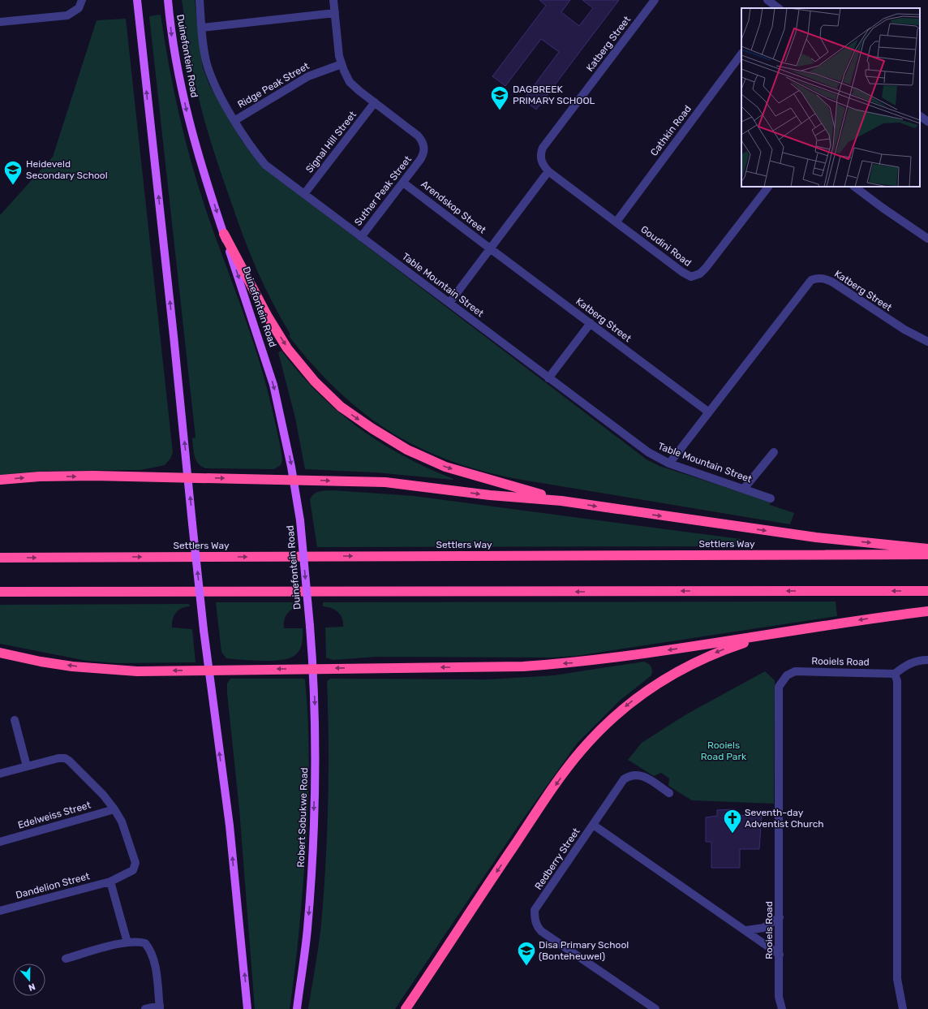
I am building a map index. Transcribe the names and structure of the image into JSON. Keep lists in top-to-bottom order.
{
  "streets": {
    "highway": ["Settlers Way"],
    "main road": ["Duinefontein Road", "Robert Sobukwe Road"],
    "street": [
      "Katberg Street",
      "Ridge Peak Street",
      "Cathkin Road",
      "Signal Hill Street",
      "Suther Peak Street",
      "Arendskop Street",
      "Goudini Road",
      "Table Mountain Street",
      "Rooiels Road",
      "Edelweiss Street",
      "Redberry Street",
      "Dandelion Street"
    ]
  },
  "crossings": [
    ["Katberg Street", "Arendskop Street"],
    ["Katberg Street", "Goudini Road"],
    ["Duinefontein Road", "Robert Sobukwe Road"],
    ["Ridge Peak Street", "Suther Peak Street"],
    ["Ridge Peak Street", "Table Mountain Street"],
    ["Cathkin Road", "Goudini Road"],
    ["Signal Hill Street", "Suther Peak Street"],
    ["Signal Hill Street", "Table Mountain Street"],
    ["Suther Peak Street", "Arendskop Street"],
    ["Suther Peak Street", "Table Mountain Street"],
    ["Rooiels Road", "Redberry Street"],
    ["Edelweiss Street", "Dandelion Street"]
  ],
  "parks": ["Rooiels Road Park"],
  "places": {
    "school or university": ["DAGBREEK PRIMARY SCHOOL", "Heideveld Secondary School", "Disa Primary School (Bonteheuwel)"],
    "church": ["Seventh-day Adventist Church"]
  },
  "north": "bottom"
}
